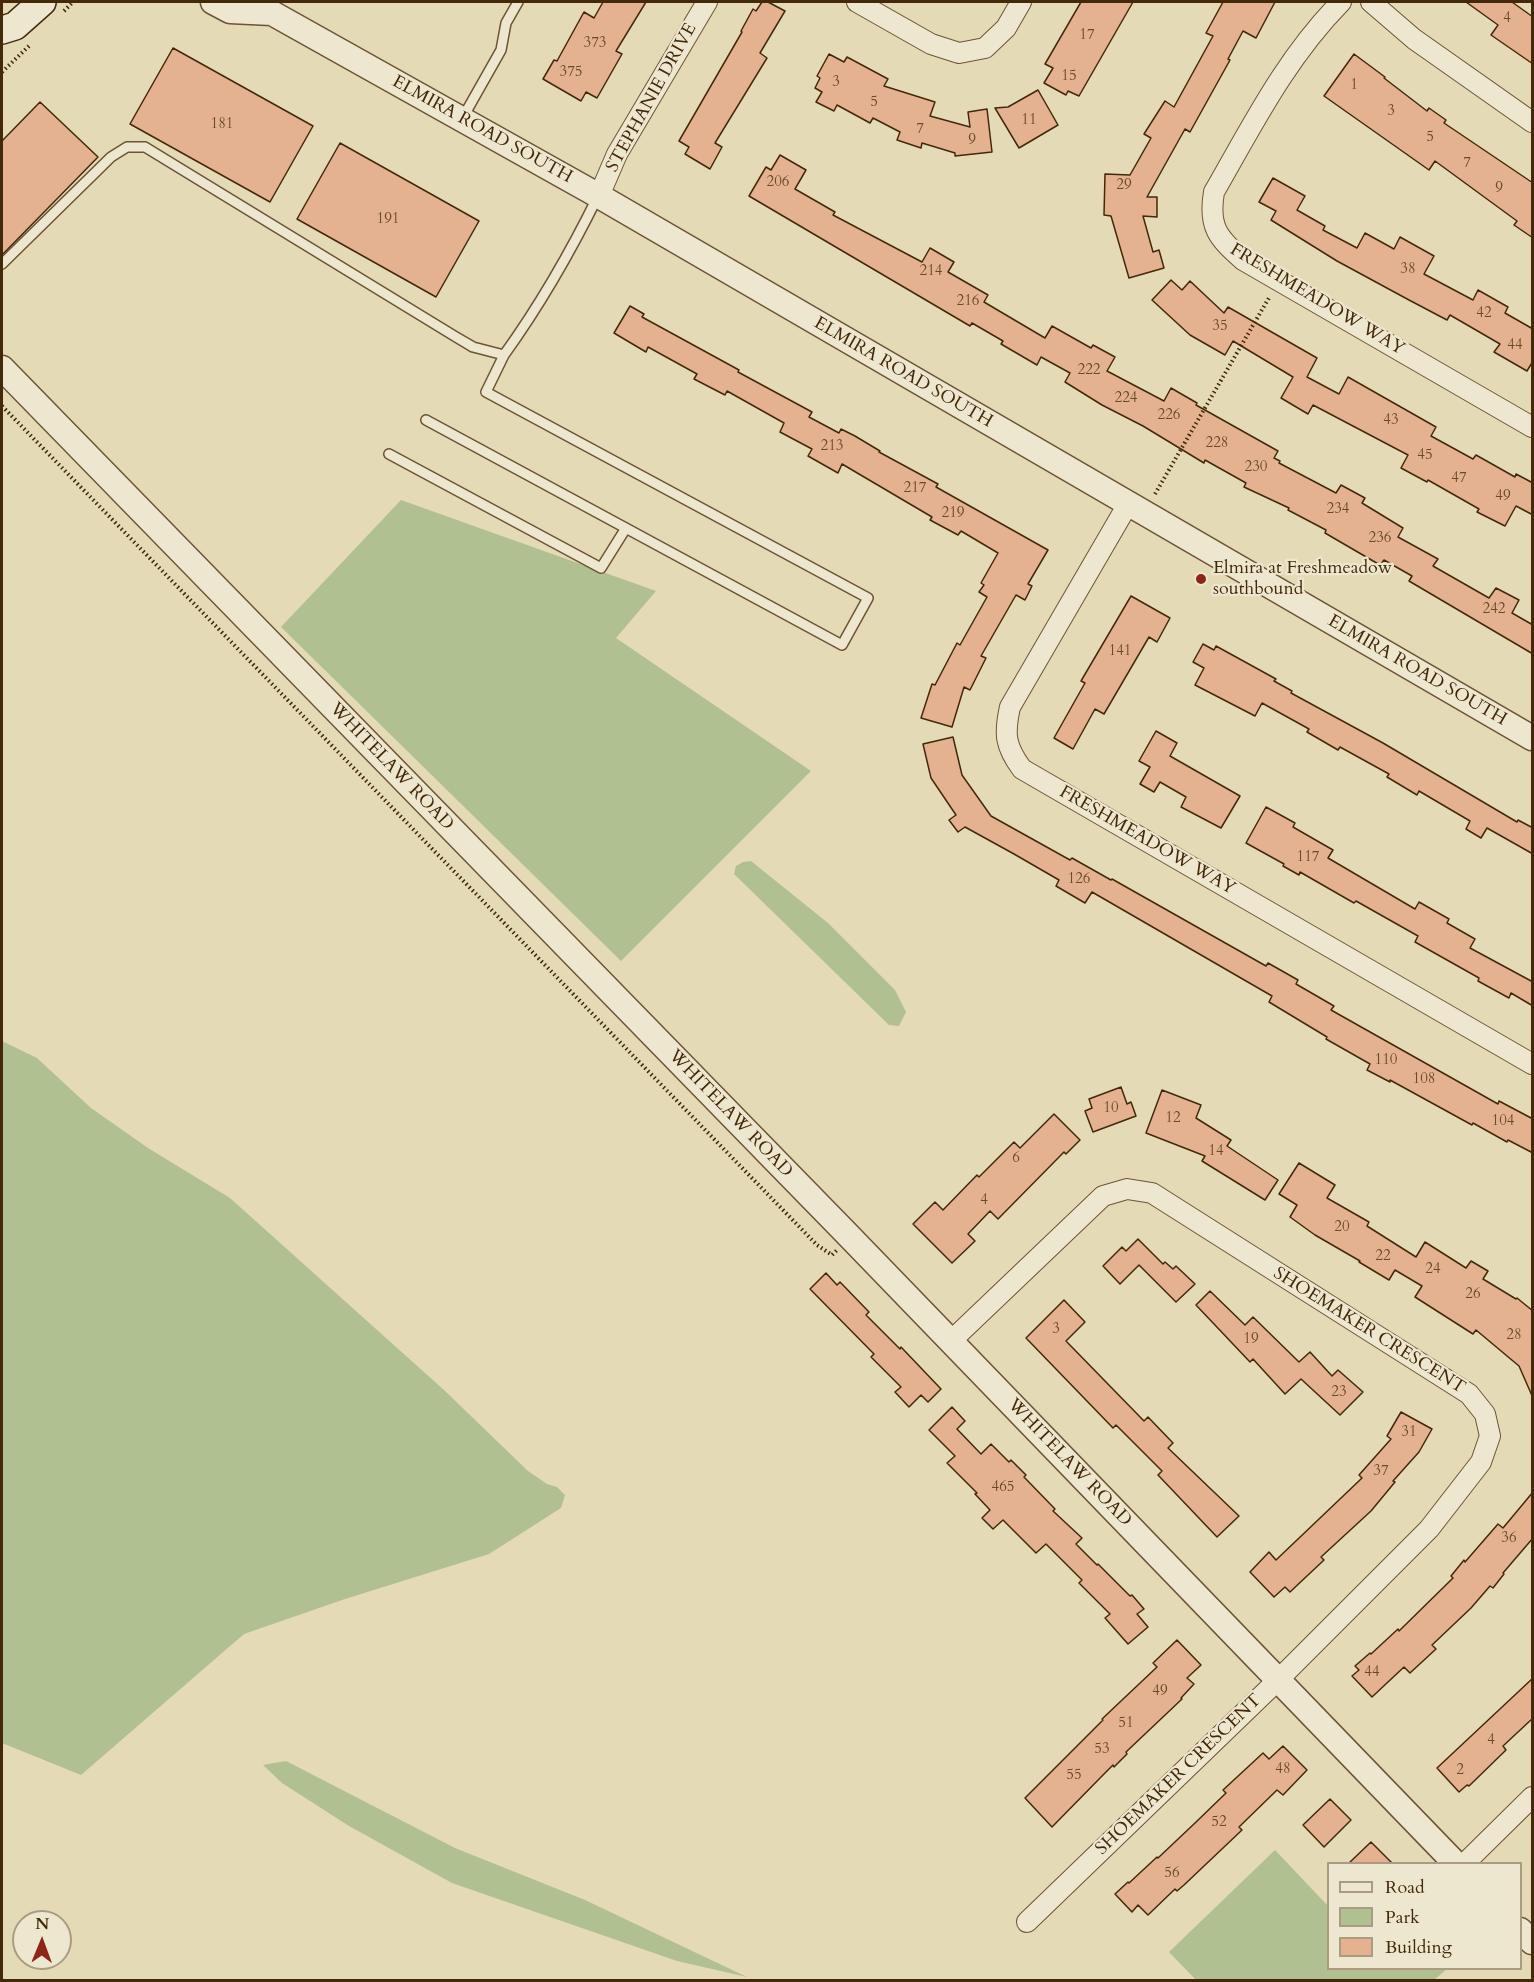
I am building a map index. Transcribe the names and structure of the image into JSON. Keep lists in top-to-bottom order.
{
  "streets": {
    "street": [
      "STEPHANIE DRIVE",
      "ELMIRA ROAD SOUTH",
      "FRESHMEADOW WAY",
      "WHITELAW ROAD",
      "SHOEMAKER CRESCENT"
    ]
  },
  "crossings": [
    ["STEPHANIE DRIVE", "ELMIRA ROAD SOUTH"],
    ["ELMIRA ROAD SOUTH", "FRESHMEADOW WAY"],
    ["WHITELAW ROAD", "SHOEMAKER CRESCENT"]
  ],
  "places": ["Elmira at Freshmeadow southbound"],
  "house_numbers": [
    "4",
    "17",
    "373",
    "375",
    "15",
    "3",
    "1",
    "5",
    "3",
    "11",
    "181",
    "7",
    "5",
    "9",
    "7",
    "206",
    "29",
    "9",
    "191",
    "38",
    "214",
    "216",
    "42",
    "35",
    "44",
    "222",
    "224",
    "226",
    "43",
    "228",
    "213",
    "45",
    "230",
    "47",
    "217",
    "49",
    "234",
    "219",
    "236",
    "242",
    "141",
    "117",
    "126",
    "110",
    "108",
    "10",
    "12",
    "104",
    "14",
    "6",
    "4",
    "20",
    "22",
    "24",
    "26",
    "3",
    "28",
    "19",
    "23",
    "31",
    "37",
    "465",
    "36",
    "44",
    "49",
    "51",
    "4",
    "53",
    "48",
    "2",
    "55",
    "52",
    "56"
  ],
  "legend": ["Road", "Park", "Building"],
  "north": "top"
}
